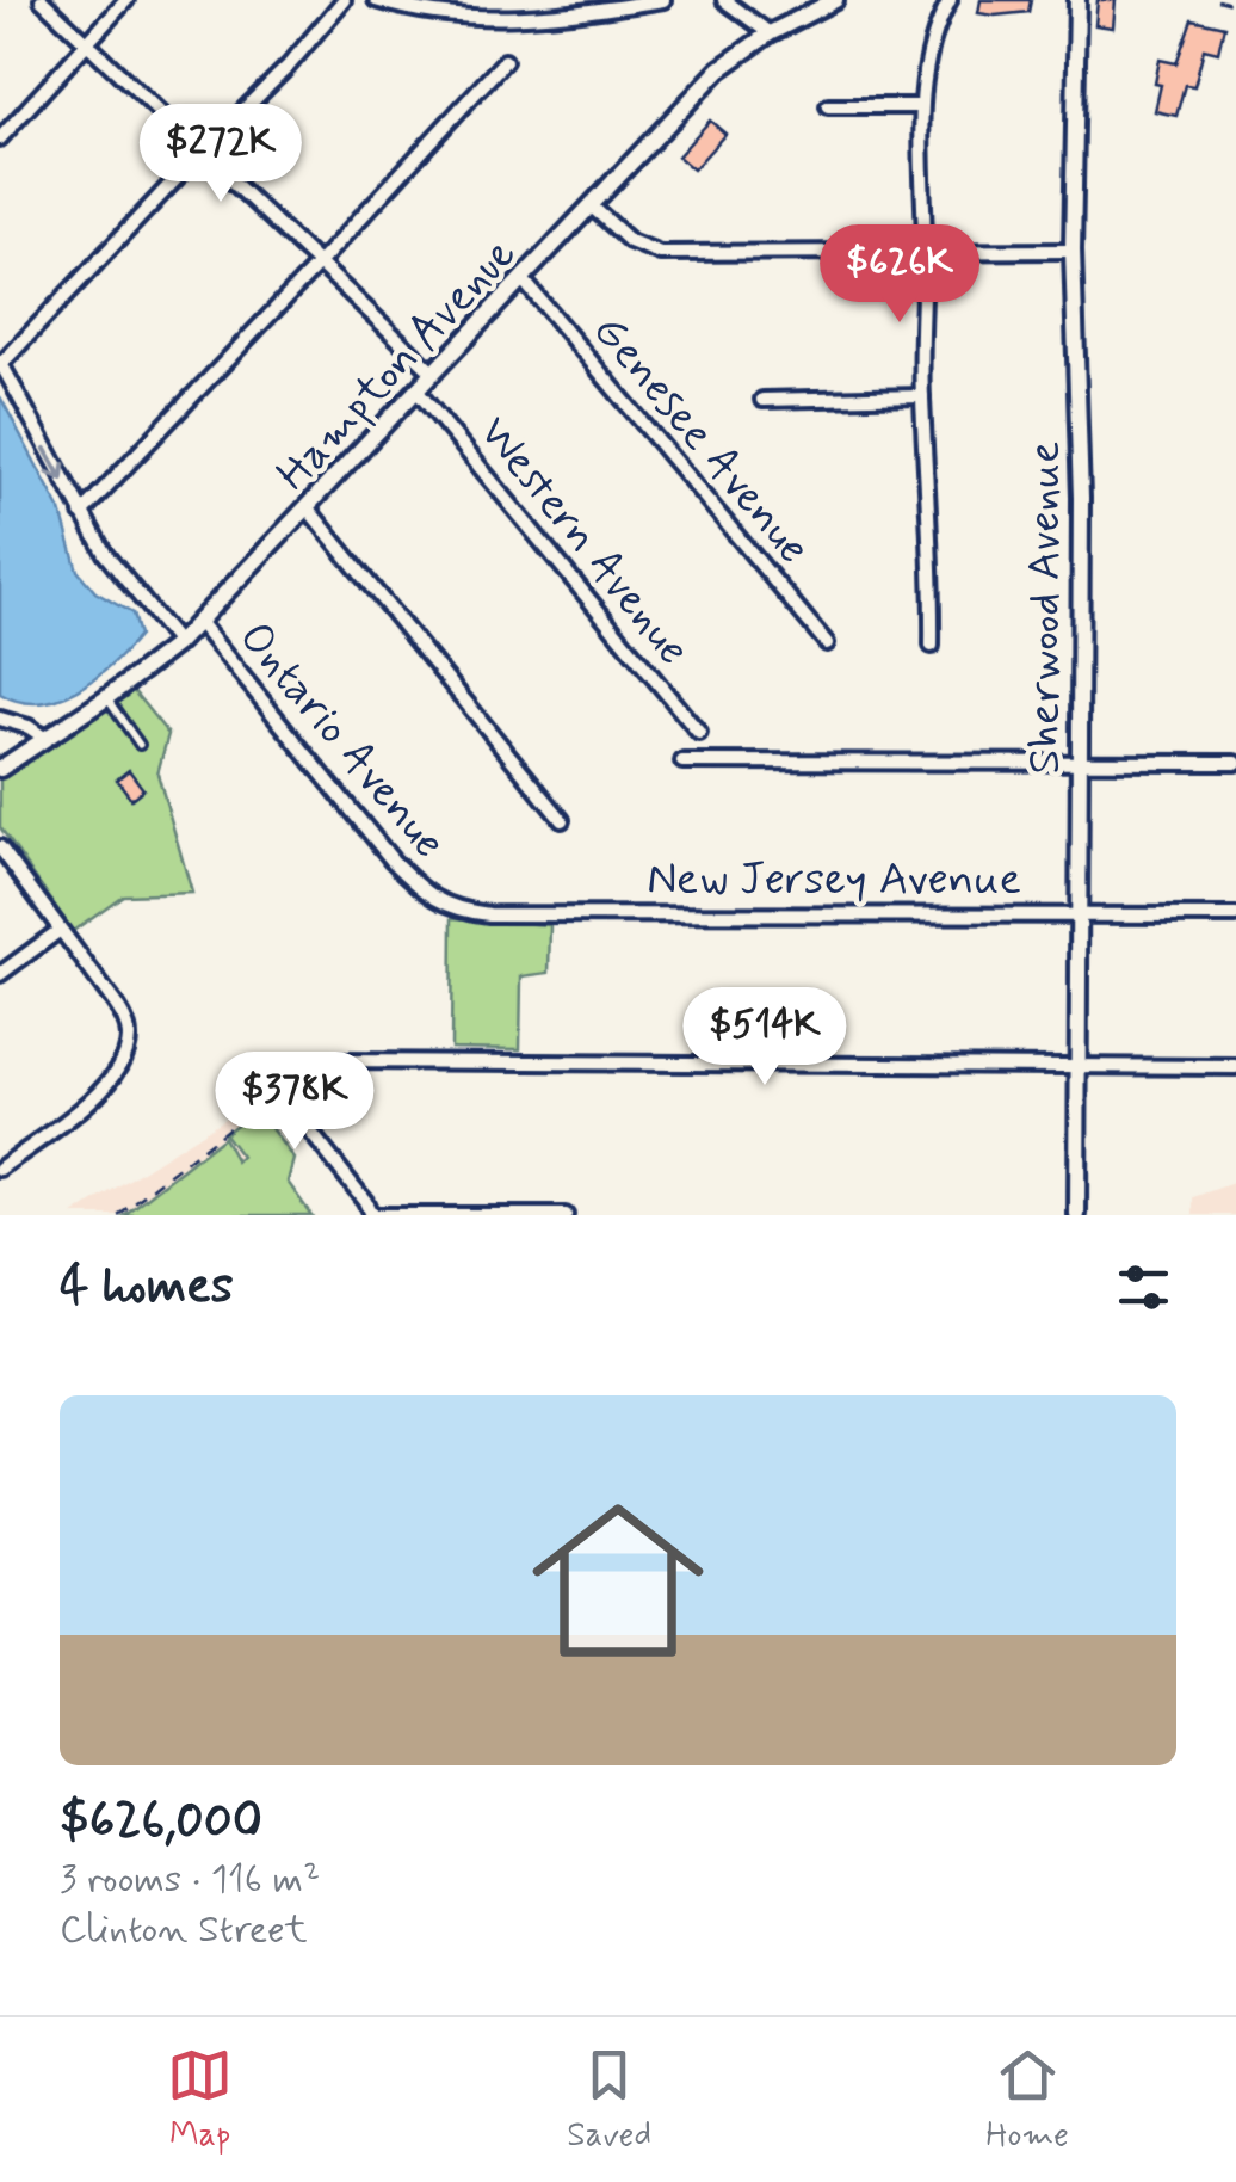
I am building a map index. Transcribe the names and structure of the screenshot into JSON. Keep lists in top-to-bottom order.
{
  "streets": {
    "street": [
      "Hampton Avenue",
      "Genesee Avenue",
      "Western Avenue",
      "Sherwood Avenue",
      "Ontario Avenue",
      "New Jersey Avenue"
    ]
  },
  "crossings": [
    ["Hampton Avenue", "Genesee Avenue"],
    ["Hampton Avenue", "Western Avenue"],
    ["Hampton Avenue", "Ontario Avenue"],
    ["Sherwood Avenue", "New Jersey Avenue"],
    ["Ontario Avenue", "New Jersey Avenue"]
  ],
  "page": {
    "price": [
      "$272K",
      "$626K",
      "$514K",
      "$378K"
    ],
    "heading": "4 homes",
    "list": [
      {
        "name": "$626,000",
        "note": "3 rooms · 116 m² · Clinton Street"
      }
    ],
    "tabs": ["Map", "Saved", "Home"]
  }
}
